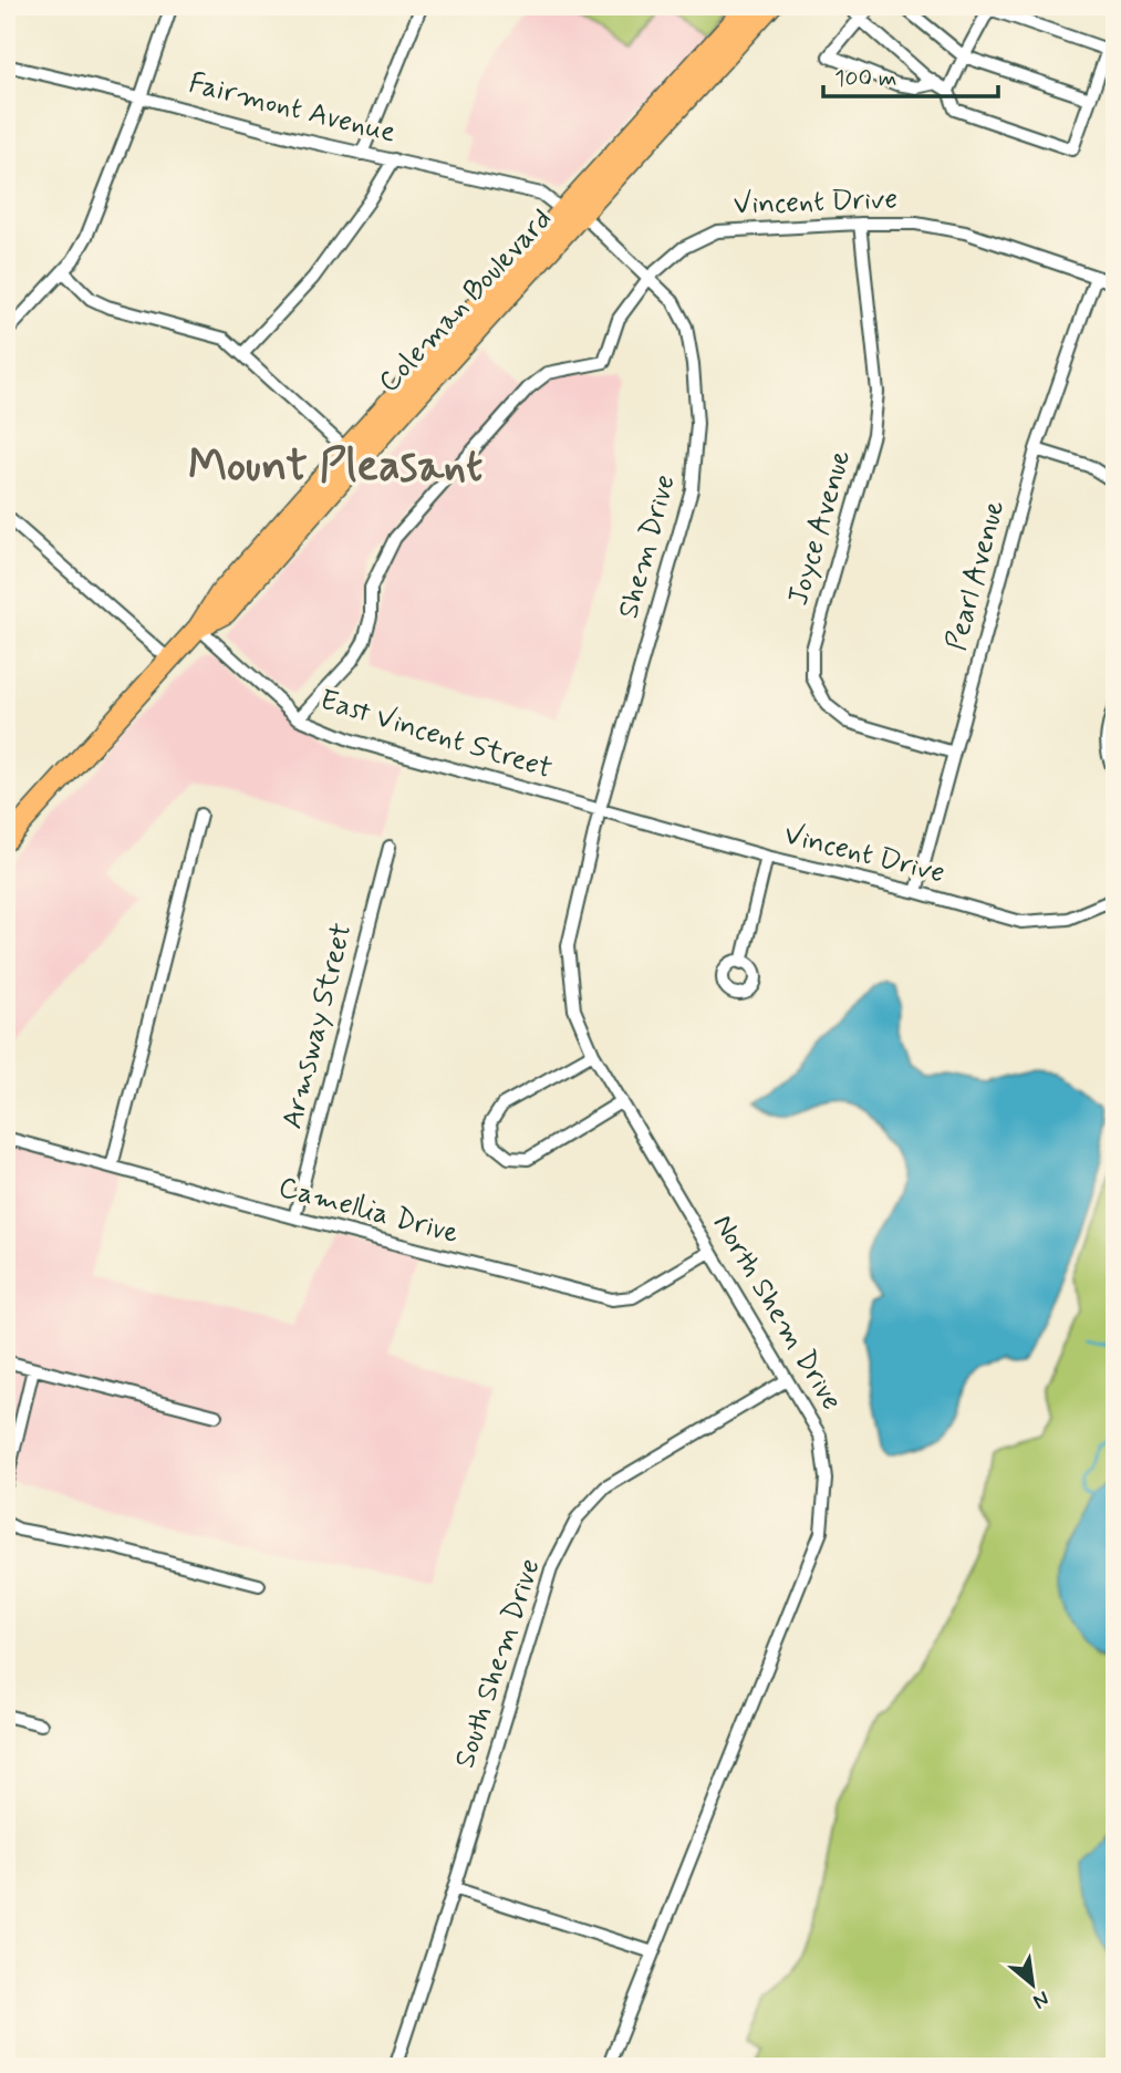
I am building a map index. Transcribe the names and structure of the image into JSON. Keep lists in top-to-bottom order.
{
  "streets": {
    "main road": ["Coleman Boulevard"],
    "street": [
      "Fairmont Avenue",
      "Vincent Drive",
      "Joyce Avenue",
      "Shem Drive",
      "Pearl Avenue",
      "East Vincent Street",
      "Armsway Street",
      "Camellia Drive",
      "North Shem Drive",
      "South Shem Drive"
    ]
  },
  "crossings": [
    ["Fairmont Avenue", "Coleman Boulevard"],
    ["Fairmont Avenue", "Shem Drive"],
    ["Vincent Drive", "Joyce Avenue"],
    ["Vincent Drive", "Shem Drive"],
    ["Vincent Drive", "Pearl Avenue"],
    ["Vincent Drive", "East Vincent Street"],
    ["Vincent Drive", "North Shem Drive"],
    ["Coleman Boulevard", "Shem Drive"],
    ["Coleman Boulevard", "East Vincent Street"],
    ["Joyce Avenue", "Pearl Avenue"],
    ["Shem Drive", "East Vincent Street"],
    ["Shem Drive", "North Shem Drive"],
    ["East Vincent Street", "North Shem Drive"],
    ["Armsway Street", "Camellia Drive"],
    ["Camellia Drive", "North Shem Drive"],
    ["North Shem Drive", "South Shem Drive"]
  ],
  "districts": ["Mount Pleasant"],
  "scale_bar": "100 m",
  "north": "bottom right"
}
